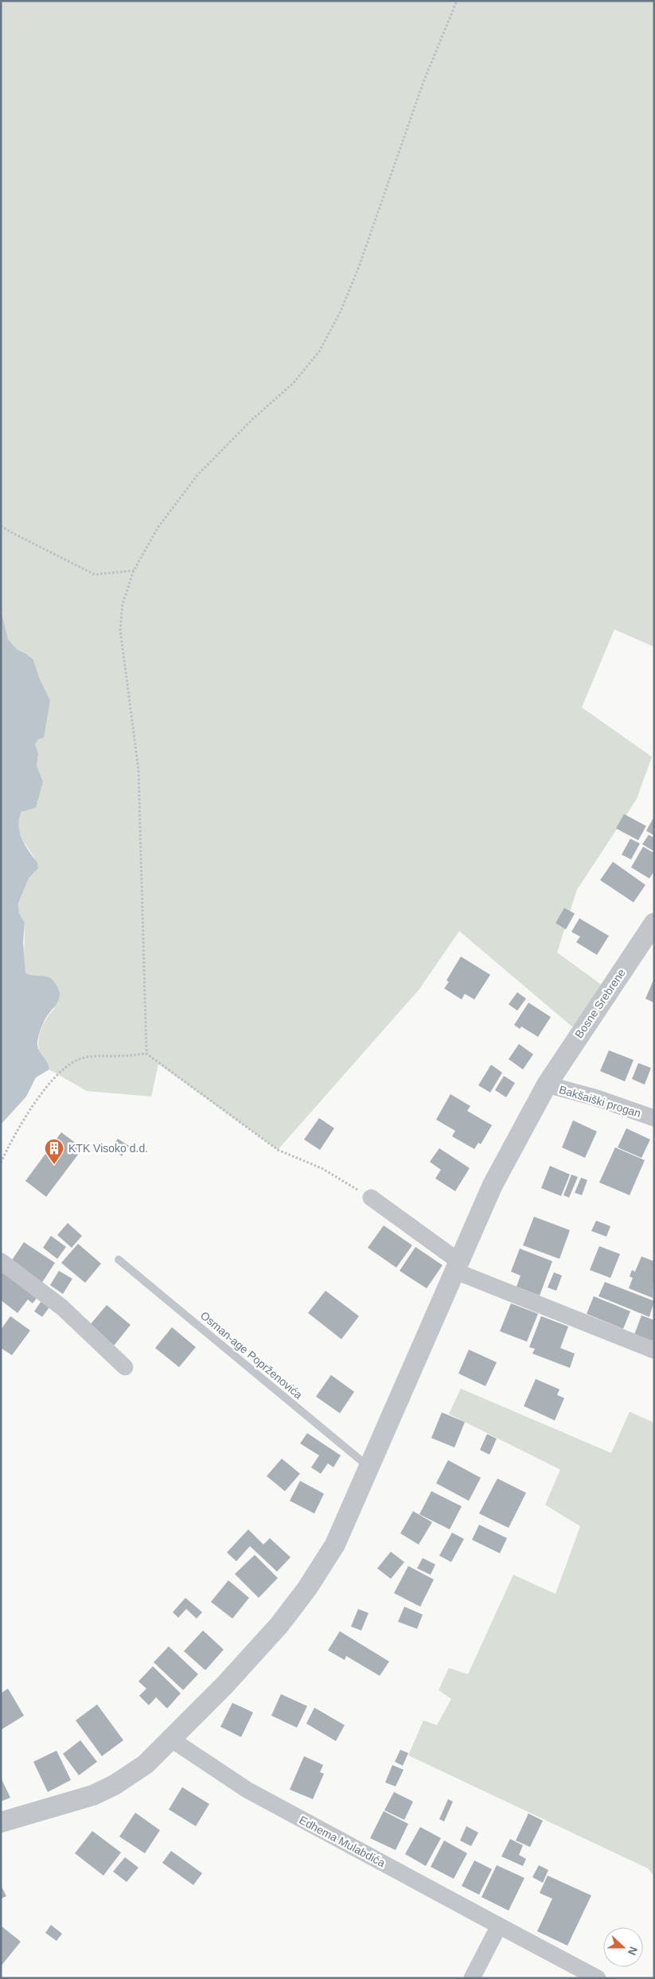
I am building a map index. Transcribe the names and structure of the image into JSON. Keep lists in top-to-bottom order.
{
  "streets": {
    "street": ["Bosne Srebrene", "Bakšaiški progan", "Edhema Mulabdića"],
    "lane": ["Osman-age Poprženovića"]
  },
  "crossings": [
    ["Bosne Srebrene", "Bakšaiški progan"],
    ["Bosne Srebrene", "Osman-age Poprženovića"],
    ["Bosne Srebrene", "Edhema Mulabdića"]
  ],
  "places": {
    "building": ["KTK Visoko d.d."]
  },
  "north": "right"
}
